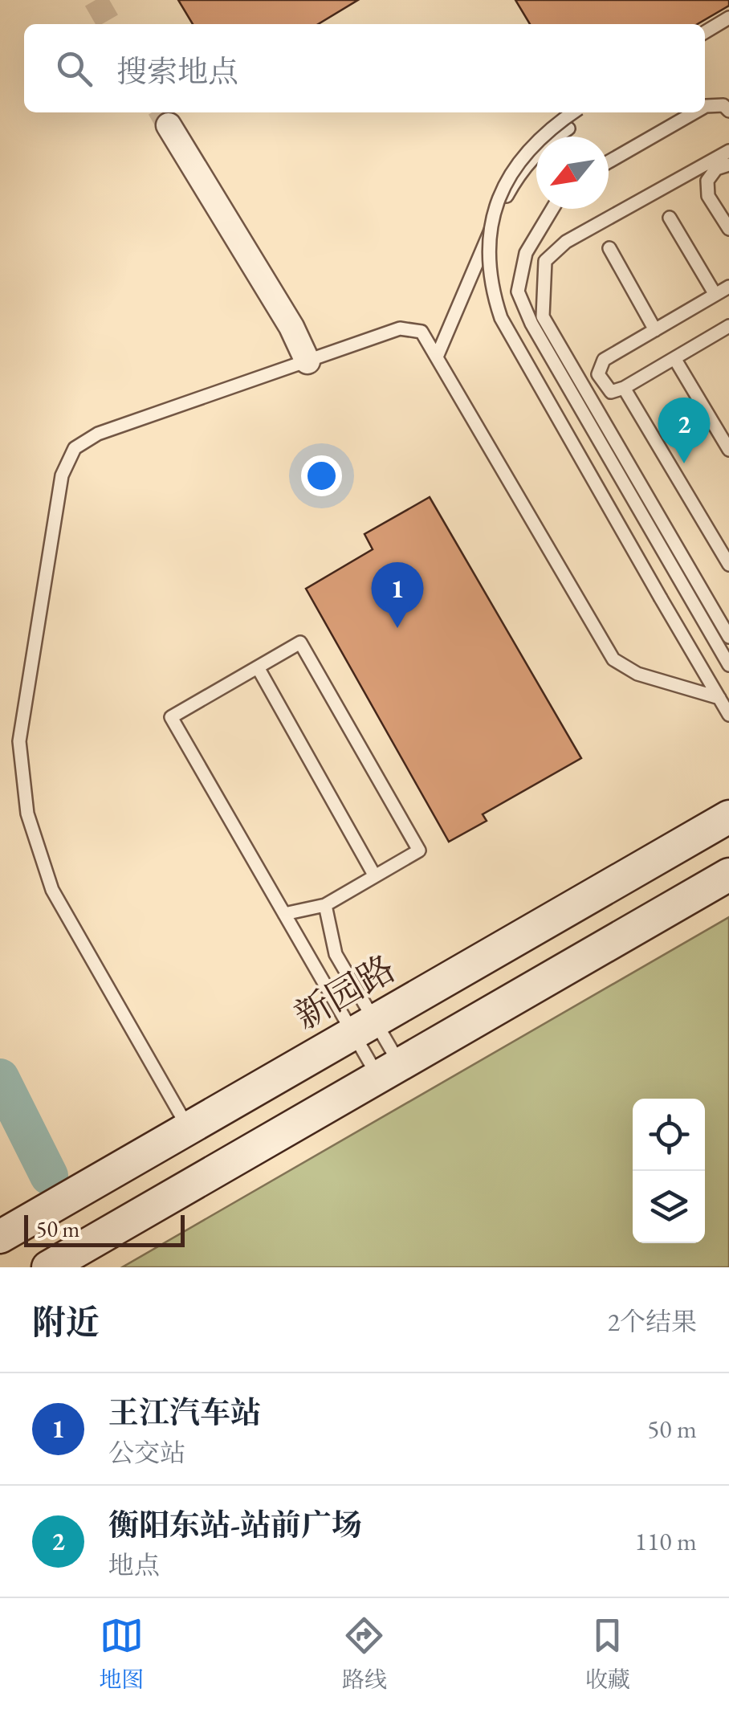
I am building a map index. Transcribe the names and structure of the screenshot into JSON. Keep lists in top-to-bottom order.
{
  "streets": {
    "main road": ["新园路"]
  },
  "scale_bar": "50 m",
  "north": "bottom left",
  "page": {
    "search": "搜索地点",
    "pins": ["2", "1"],
    "scale": "50 m",
    "heading": ["附近", "2个结果"],
    "list": [
      {
        "mark": "1",
        "name": "王江汽车站",
        "note": "公交站",
        "value": "50 m"
      },
      {
        "mark": "2",
        "name": "衡阳东站-站前广场",
        "note": "地点",
        "value": "110 m"
      }
    ],
    "nav": ["地图", "路线", "收藏"]
  }
}
